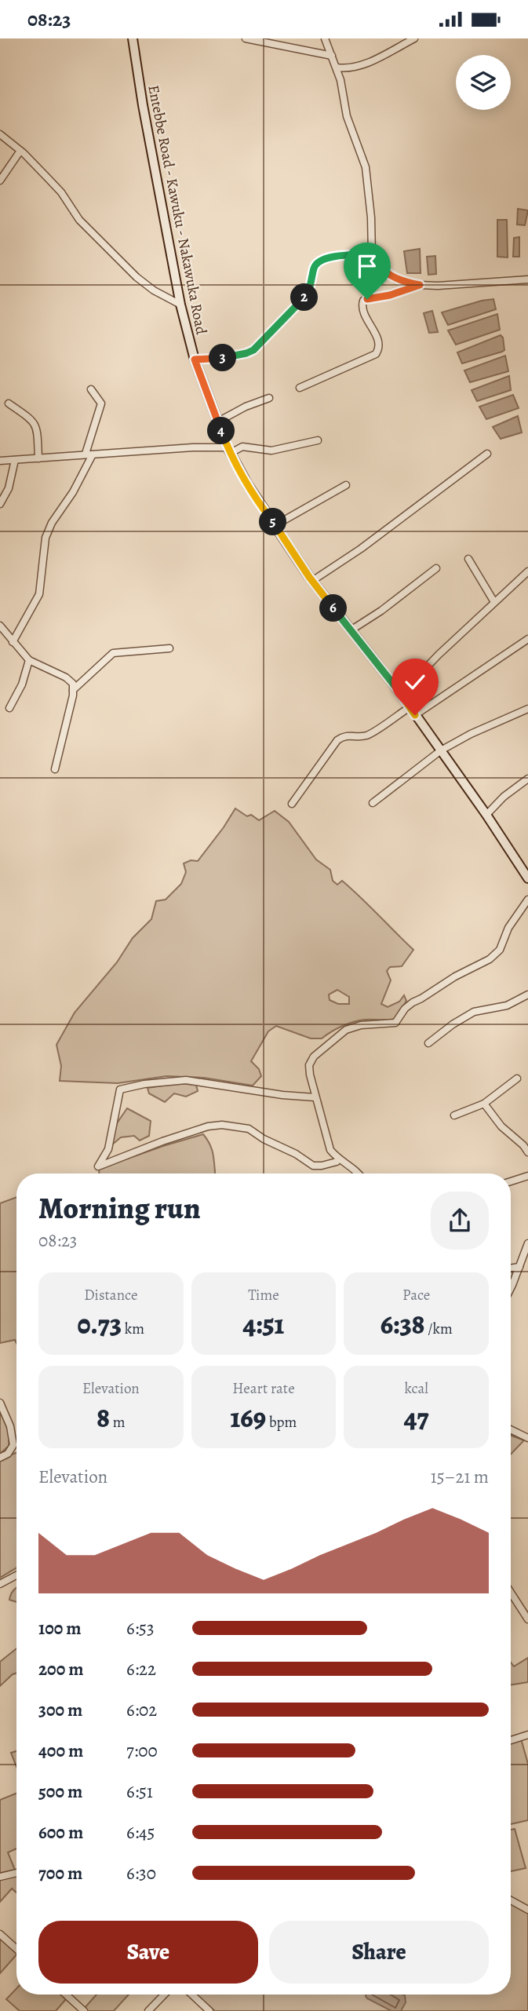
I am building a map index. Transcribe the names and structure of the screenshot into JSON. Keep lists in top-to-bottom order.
{
  "streets": {
    "main road": ["Entebbe Road - Kawuku - Nakawuka Road"]
  },
  "page": {
    "status": "08:23",
    "pins": [
      "2",
      "3",
      "4",
      "5",
      "6"
    ],
    "heading": ["Morning run", "08:23"],
    "stats": [
      ["Distance", "0.73 km"],
      ["Time", "4:51"],
      ["Pace", "6:38 /km"],
      ["Elevation", "8 m"],
      ["Heart rate", "169 bpm"],
      ["kcal", "47"]
    ],
    "chart": ["Elevation", "15–21 m"],
    "list": [
      {
        "name": "100 m",
        "note": "6:53"
      },
      {
        "name": "200 m",
        "note": "6:22"
      },
      {
        "name": "300 m",
        "note": "6:02"
      },
      {
        "name": "400 m",
        "note": "7:00"
      },
      {
        "name": "500 m",
        "note": "6:51"
      },
      {
        "name": "600 m",
        "note": "6:45"
      },
      {
        "name": "700 m",
        "note": "6:30"
      }
    ],
    "buttons": ["Save", "Share"]
  }
}
